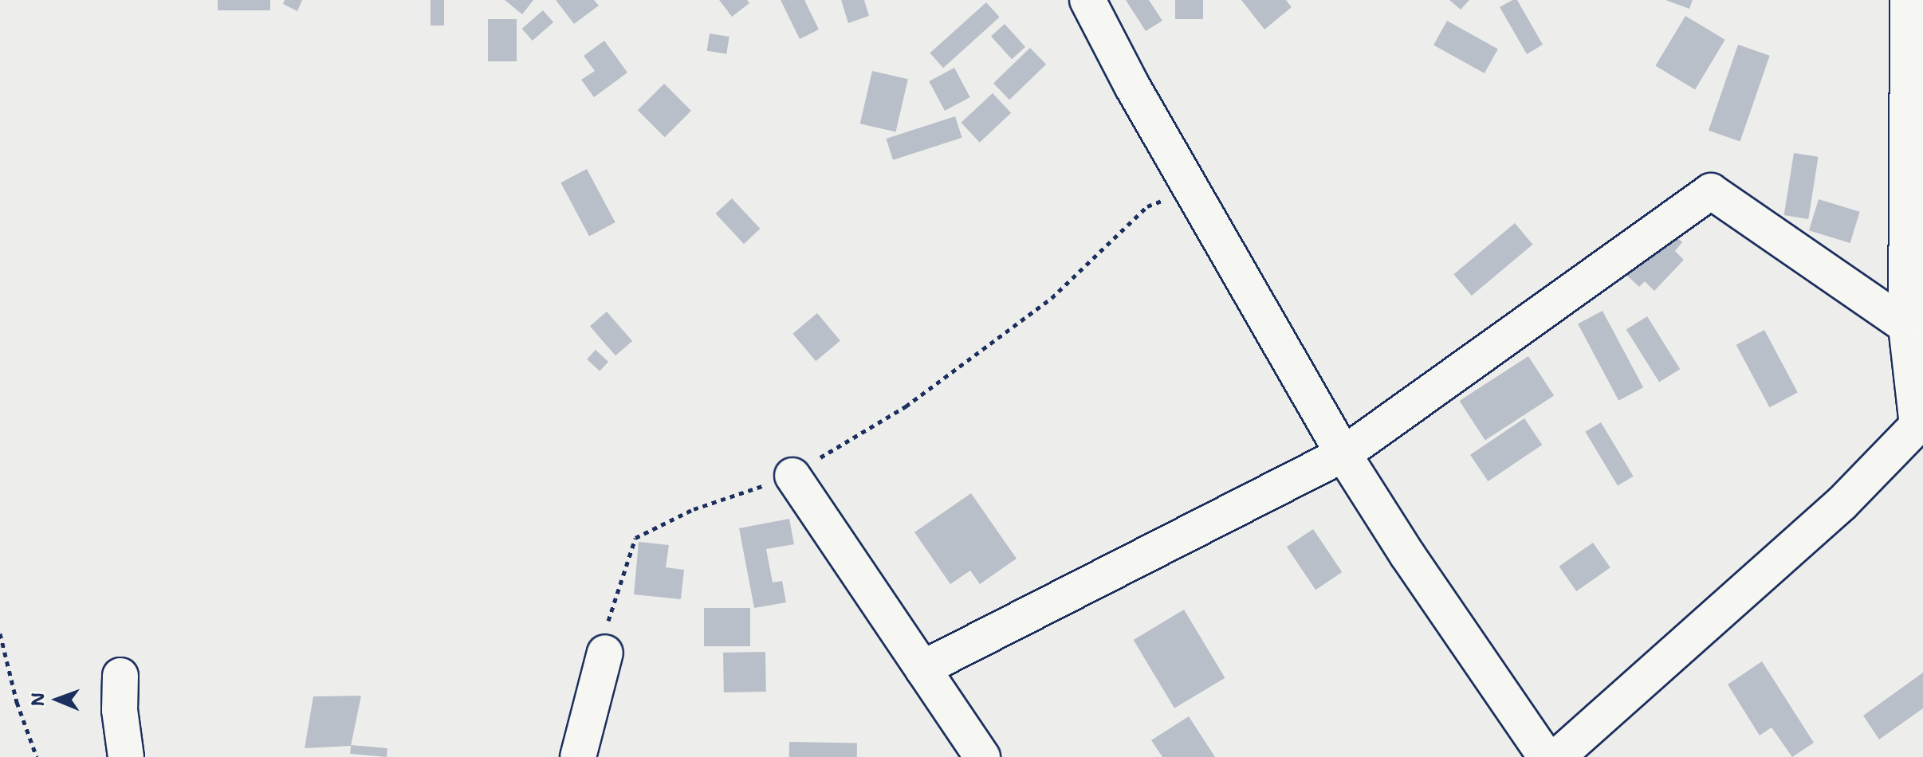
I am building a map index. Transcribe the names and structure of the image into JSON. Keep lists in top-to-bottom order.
{
  "north": "left"
}
